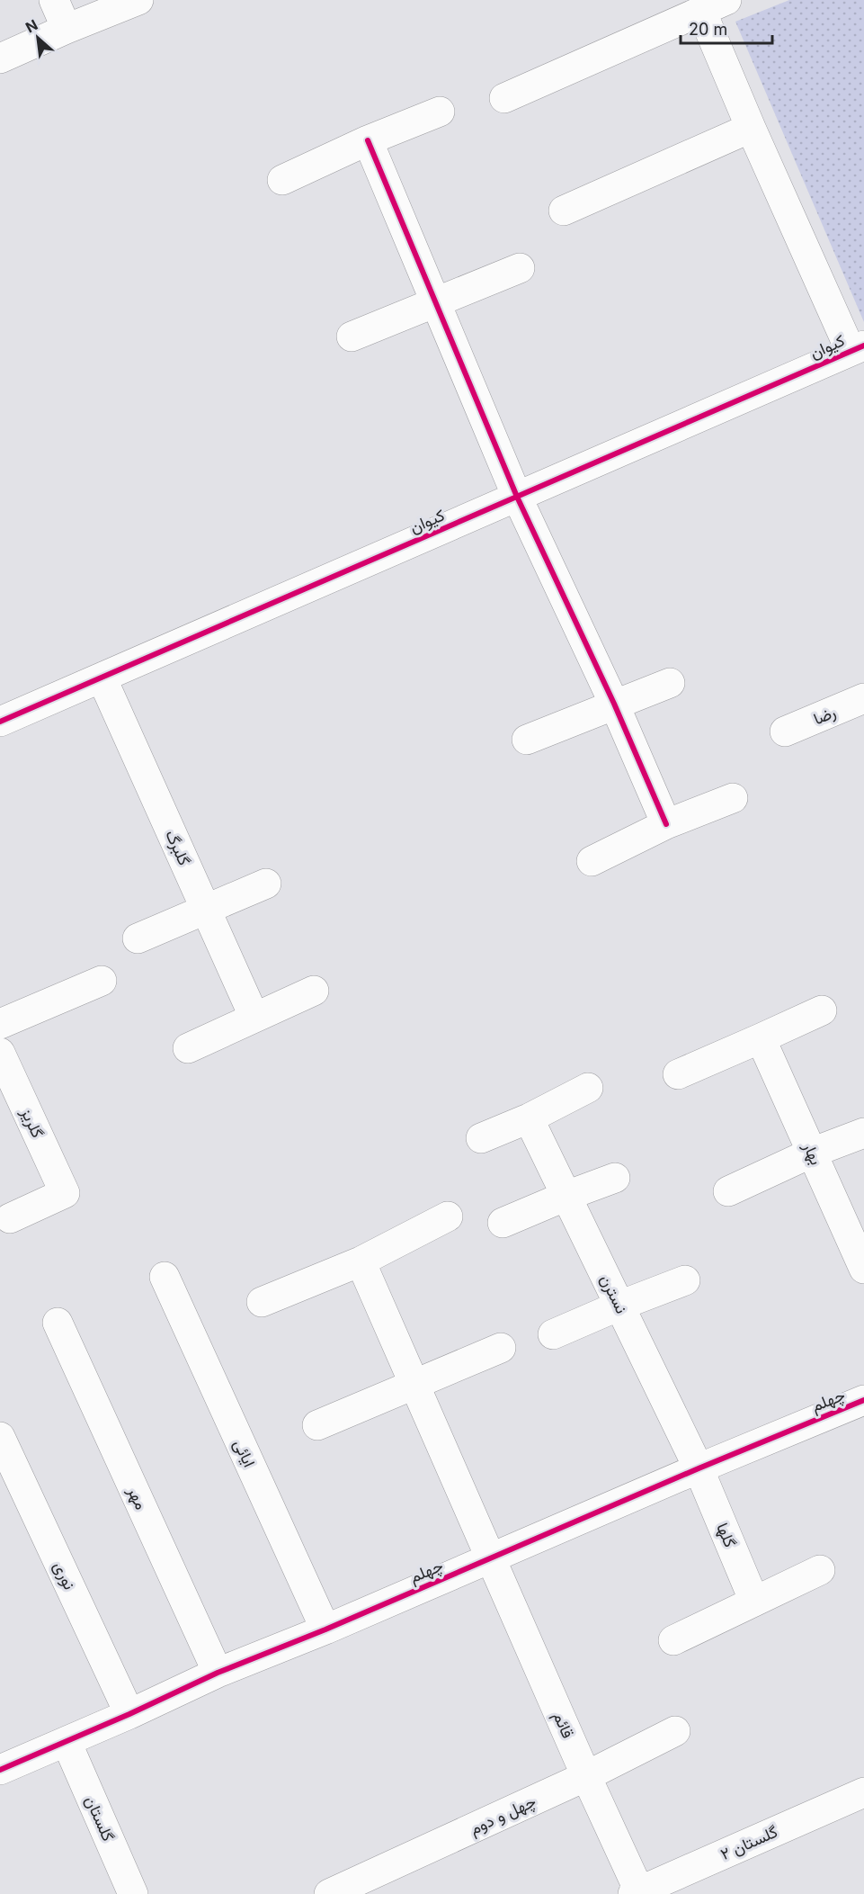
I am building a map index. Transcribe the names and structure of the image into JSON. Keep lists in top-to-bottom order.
{
  "streets": {
    "street": [
      "کیوان",
      "رضا",
      "گلبرگ",
      "گلریز",
      "بهار",
      "نسترن",
      "چهلم",
      "ایائی",
      "مهر",
      "گلها",
      "نوری",
      "قائم",
      "چهل و دوم",
      "گلستان",
      "گلستان ۲"
    ]
  },
  "crossings": [
    ["کیوان", "گلبرگ"],
    ["نسترن", "چهلم"],
    ["نسترن", "گلها"],
    ["چهلم", "ایائی"],
    ["چهلم", "مهر"],
    ["چهلم", "گلها"],
    ["چهلم", "نوری"],
    ["چهلم", "قائم"],
    ["چهلم", "گلستان"],
    ["قائم", "چهل و دوم"],
    ["قائم", "گلستان ۲"]
  ],
  "scale_bar": "20 m",
  "north": "top left"
}
